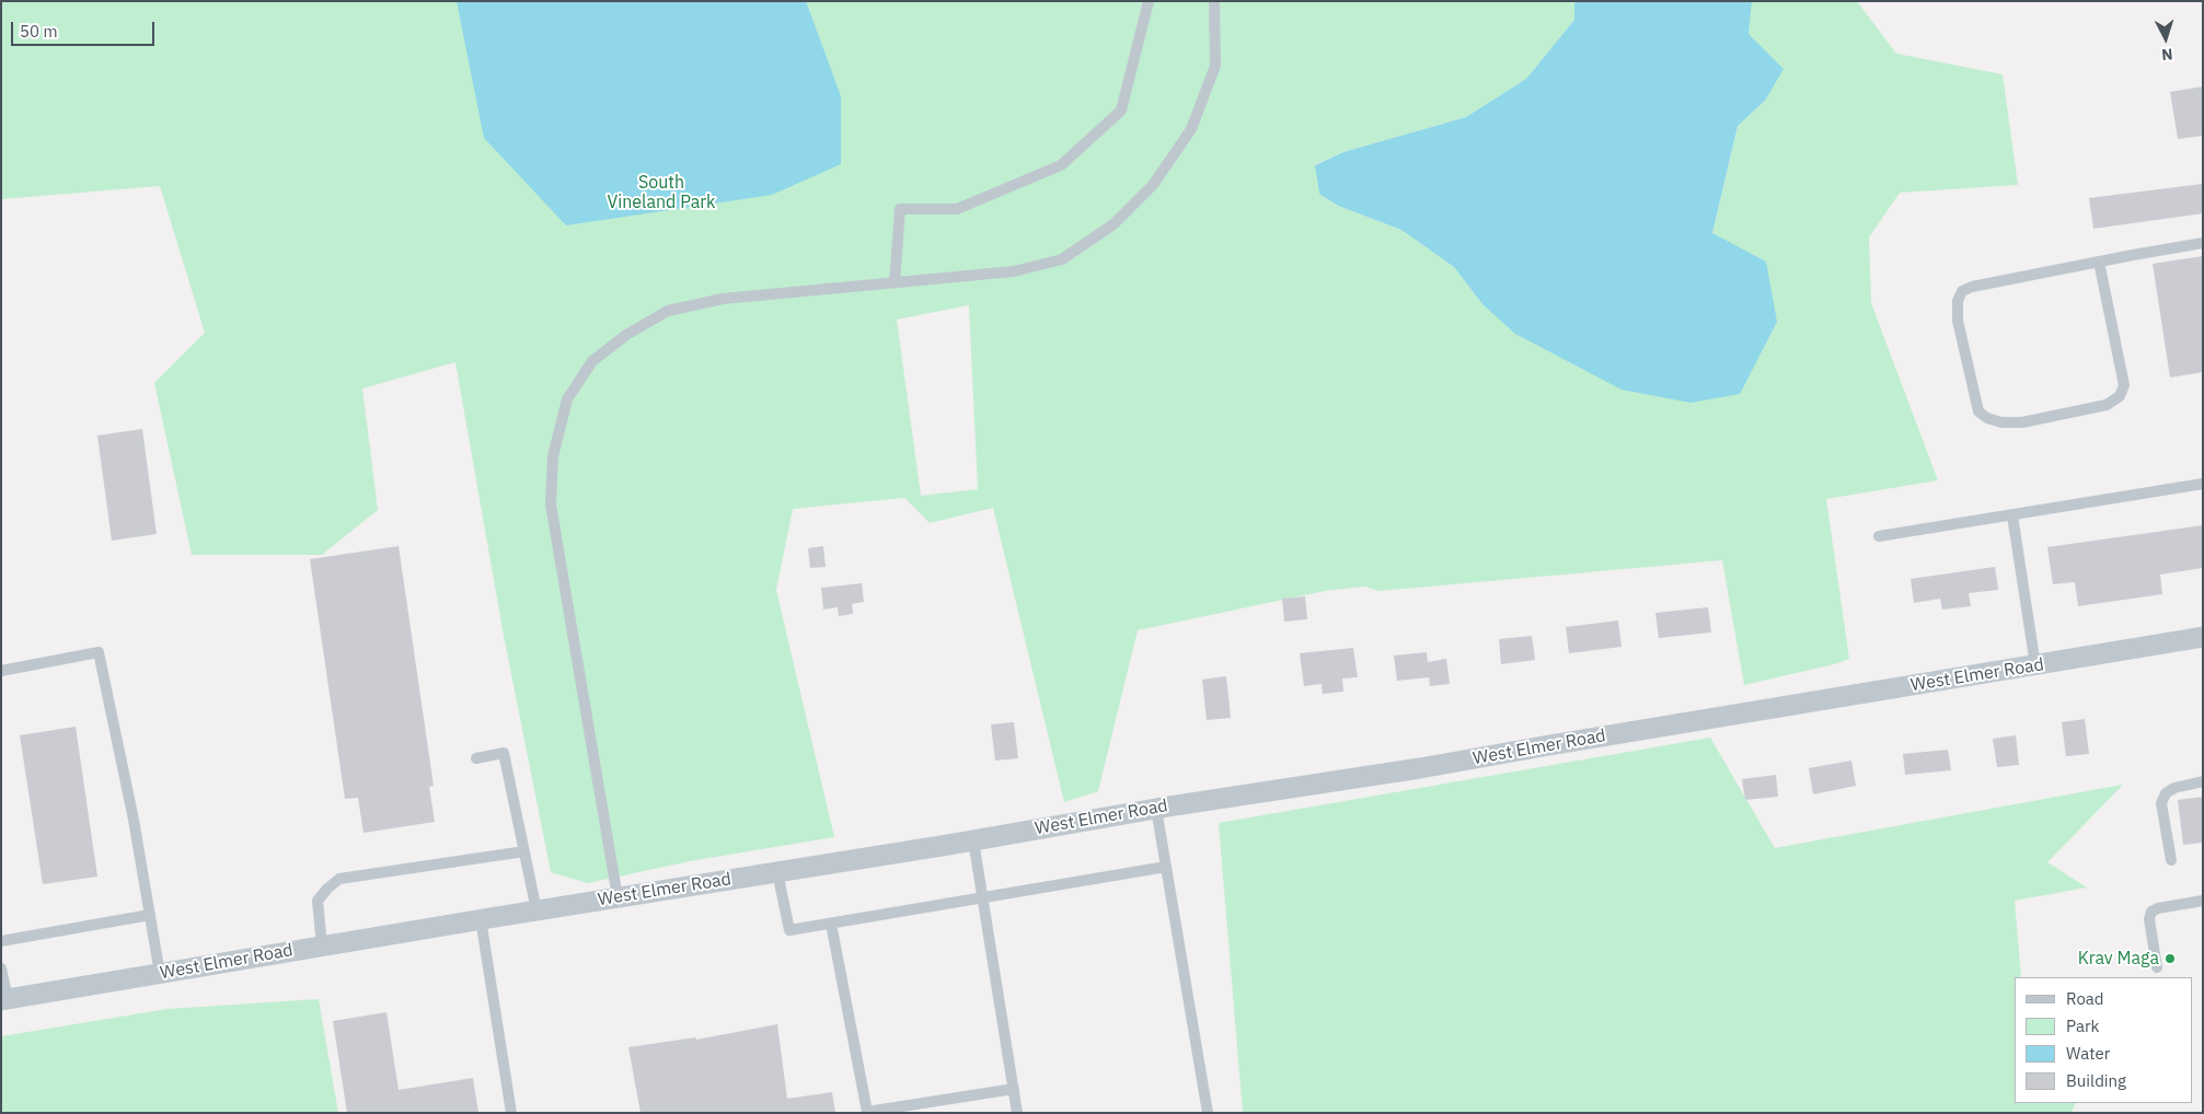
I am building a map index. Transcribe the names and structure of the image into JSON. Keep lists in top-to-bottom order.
{
  "streets": {
    "street": ["West Elmer Road"]
  },
  "parks": ["South Vineland Park"],
  "places": ["Krav Maga"],
  "legend": [
    "Road",
    "Park",
    "Water",
    "Building"
  ],
  "scale_bar": "50 m",
  "north": "bottom"
}
